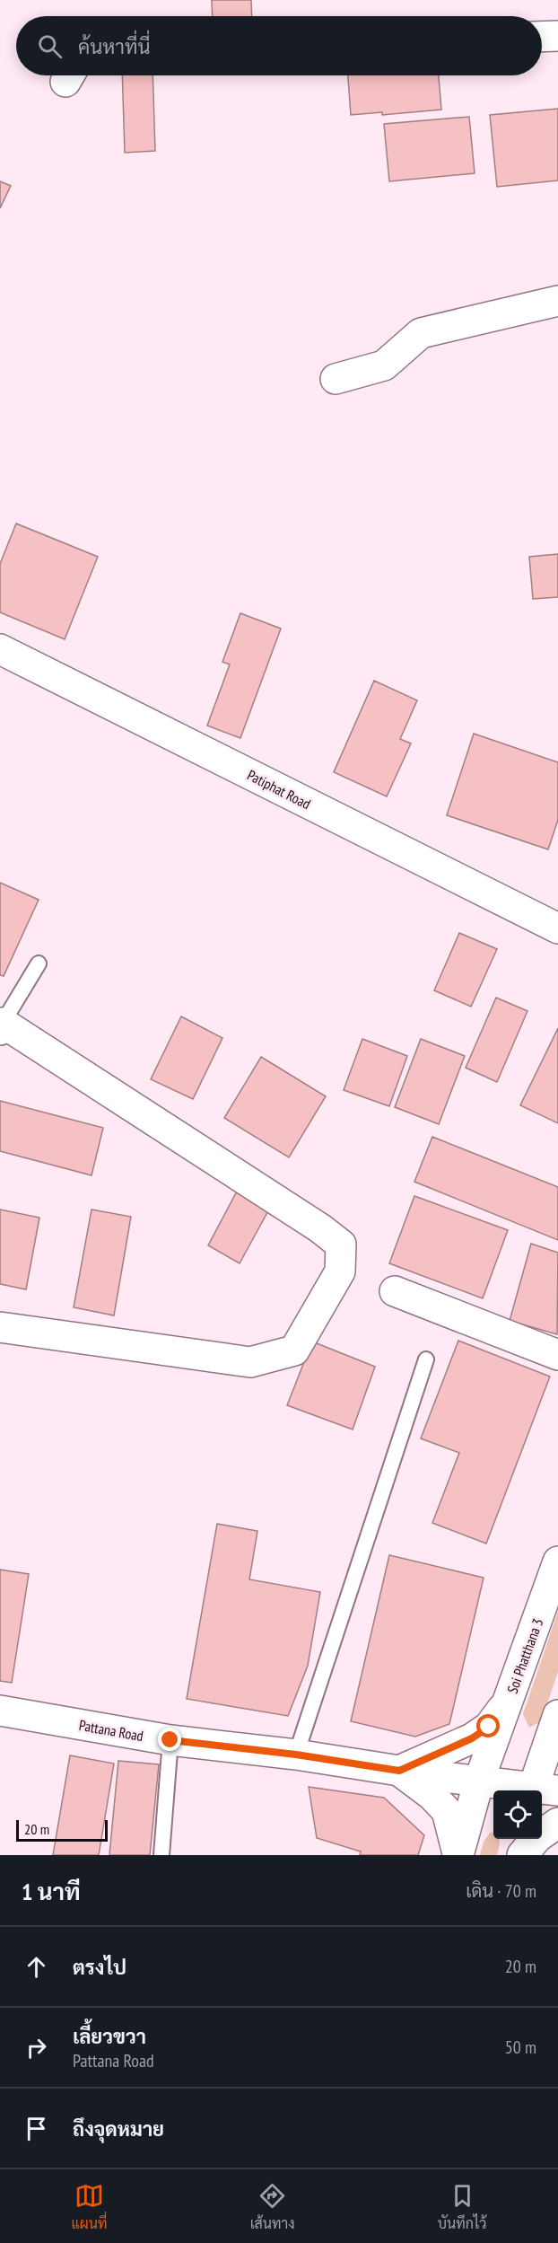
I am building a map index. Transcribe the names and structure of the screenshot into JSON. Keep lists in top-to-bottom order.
{
  "streets": {
    "street": ["Patiphat Road", "Soi Phatthana 3", "Pattana Road"]
  },
  "crossings": [
    ["Soi Phatthana 3", "Pattana Road"]
  ],
  "scale_bar": "20 m",
  "page": {
    "search": "ค้นหาที่นี่",
    "scale": "20 m",
    "heading": ["1 นาที", "เดิน · 70 m"],
    "list": [
      ["ตรงไป", "20 m"],
      ["เลี้ยวขวา", "Pattana Road", "50 m"],
      "ถึงจุดหมาย"
    ],
    "nav": ["แผนที่", "เส้นทาง", "บันทึกไว้"]
  }
}
